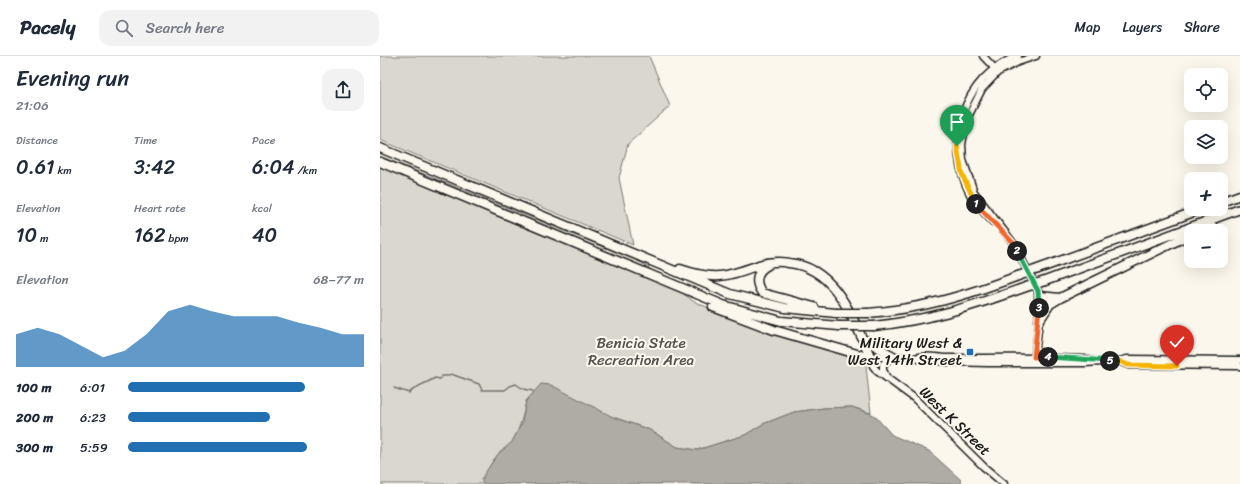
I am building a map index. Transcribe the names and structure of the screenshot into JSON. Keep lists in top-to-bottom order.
{
  "streets": {
    "street": ["West K Street"]
  },
  "parks": ["Benicia State Recreation Area"],
  "places": {
    "transit": ["Military West & West 14th Street"]
  },
  "page": {
    "header": "Pacely",
    "search": "Search here",
    "nav": ["Map", "Layers", "Share"],
    "heading": ["Evening run", "21:06"],
    "map_buttons": ["+", "−"],
    "stats": [
      ["Distance", "0.61 km"],
      ["Time", "3:42"],
      ["Pace", "6:04 /km"],
      ["Elevation", "10 m"],
      ["Heart rate", "162 bpm"],
      ["kcal", "40"]
    ],
    "pins": [
      "1",
      "2",
      "3",
      "4",
      "5"
    ],
    "chart": ["Elevation", "68–77 m"],
    "list": [
      {
        "name": "100 m",
        "note": "6:01"
      },
      {
        "name": "200 m",
        "note": "6:23"
      },
      {
        "name": "300 m",
        "note": "5:59"
      }
    ]
  }
}
